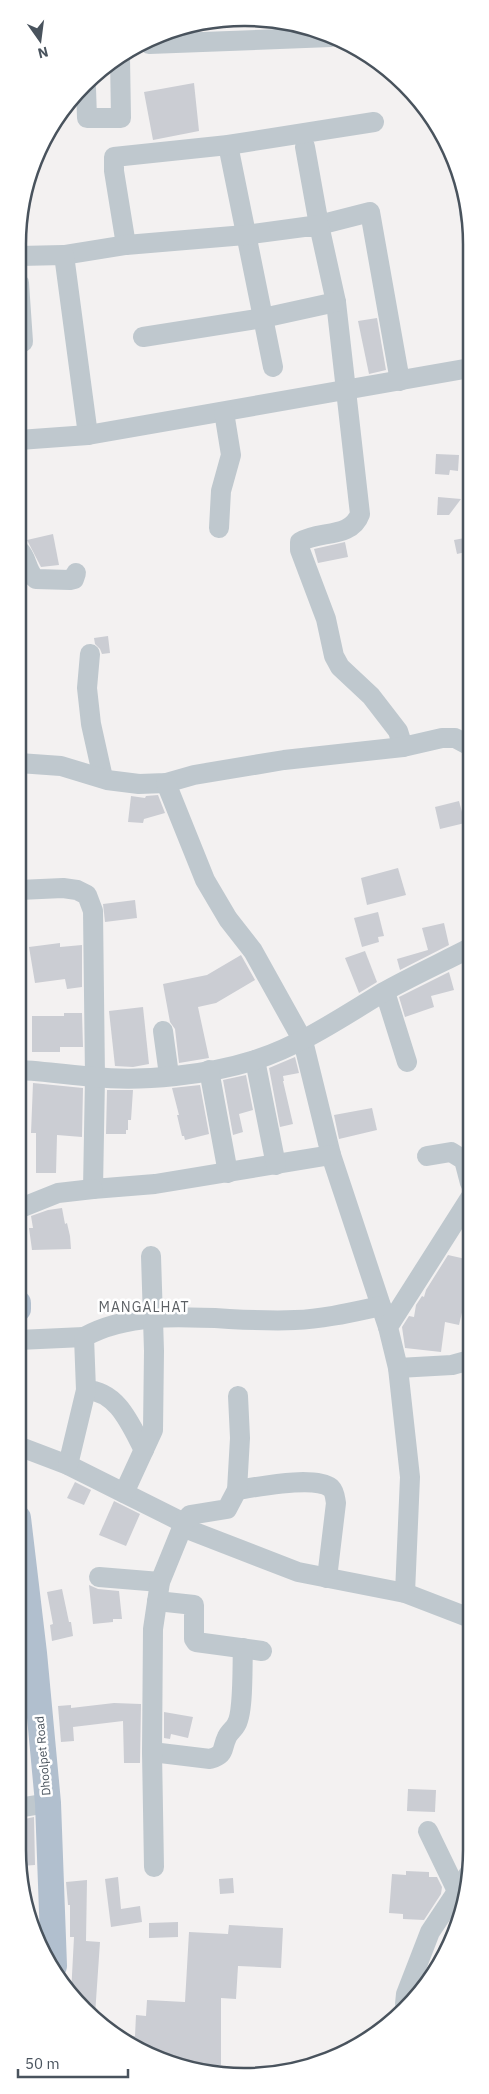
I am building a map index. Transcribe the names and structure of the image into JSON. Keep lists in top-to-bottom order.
{
  "streets": {
    "main road": ["Dhoolpet Road"]
  },
  "districts": ["MANGALHAT"],
  "scale_bar": "50 m",
  "north": "bottom"
}
